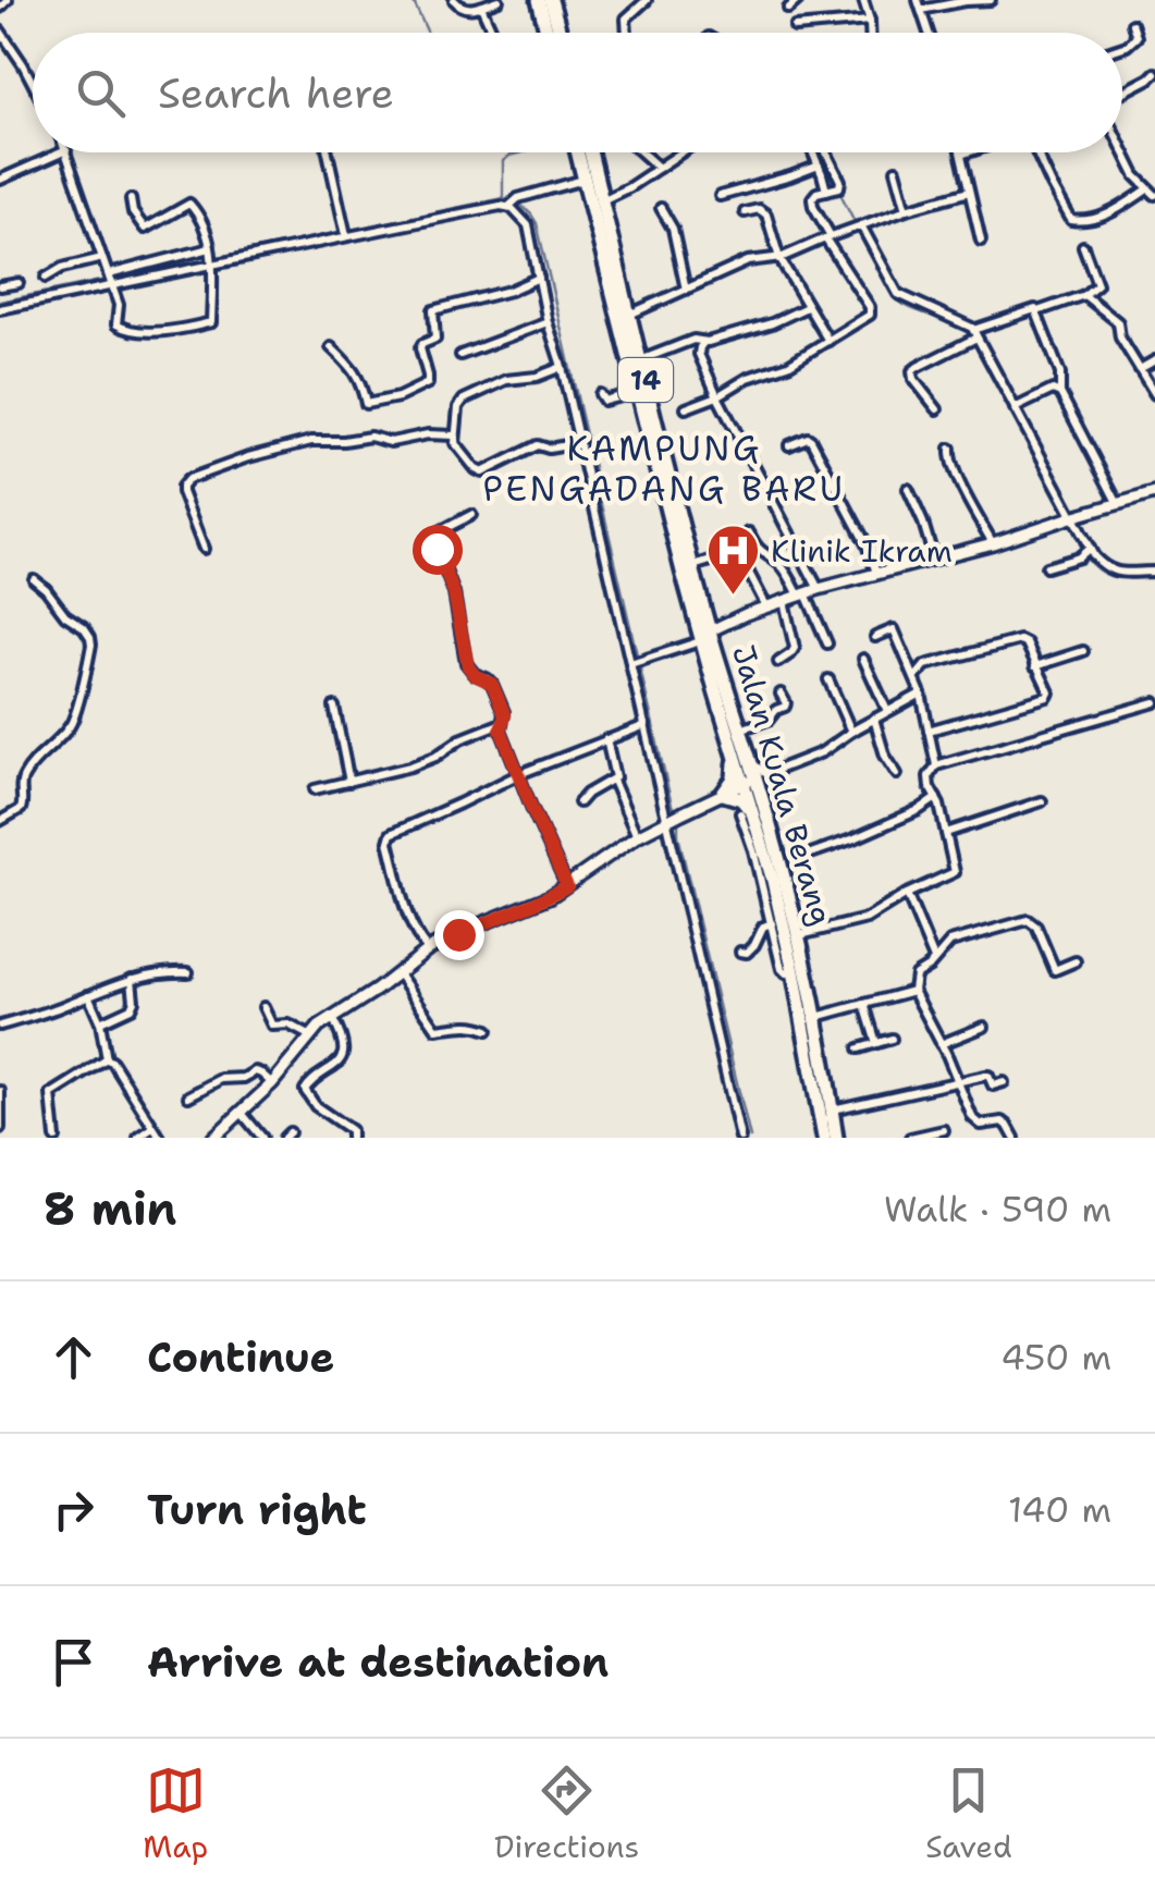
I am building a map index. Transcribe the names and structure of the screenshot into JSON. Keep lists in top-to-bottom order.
{
  "streets": {
    "highway": ["14", "Jalan Kuala Berang"]
  },
  "districts": ["KAMPUNG PENGADANG BARU"],
  "places": {
    "hospital": ["Klinik Ikram"]
  },
  "page": {
    "search": "Search here",
    "heading": ["8 min", "Walk · 590 m"],
    "list": [
      ["Continue", "450 m"],
      ["Turn right", "140 m"],
      "Arrive at destination"
    ],
    "nav": ["Map", "Directions", "Saved"]
  }
}
